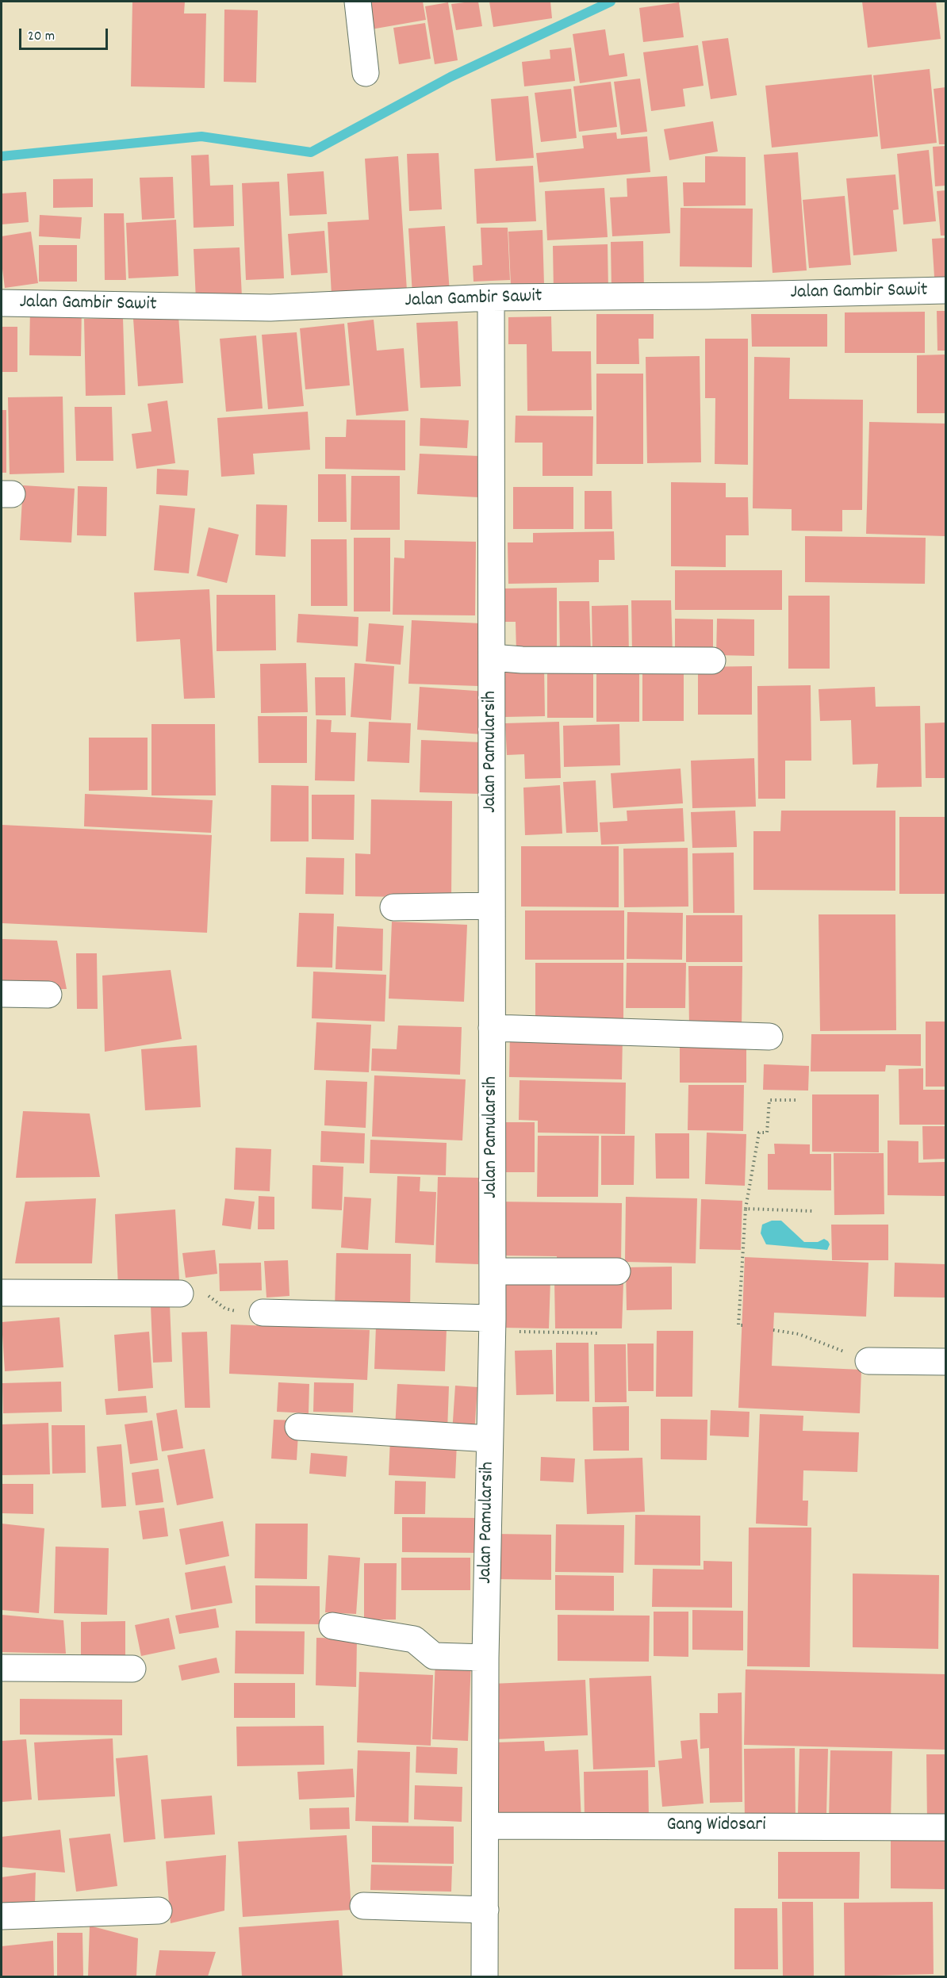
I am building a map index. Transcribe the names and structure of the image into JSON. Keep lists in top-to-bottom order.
{
  "streets": {
    "street": ["Jalan Gambir Sawit", "Jalan Pamularsih", "Gang Widosari"]
  },
  "crossings": [
    ["Jalan Gambir Sawit", "Jalan Pamularsih"],
    ["Jalan Pamularsih", "Gang Widosari"]
  ],
  "scale_bar": "20 m"
}
